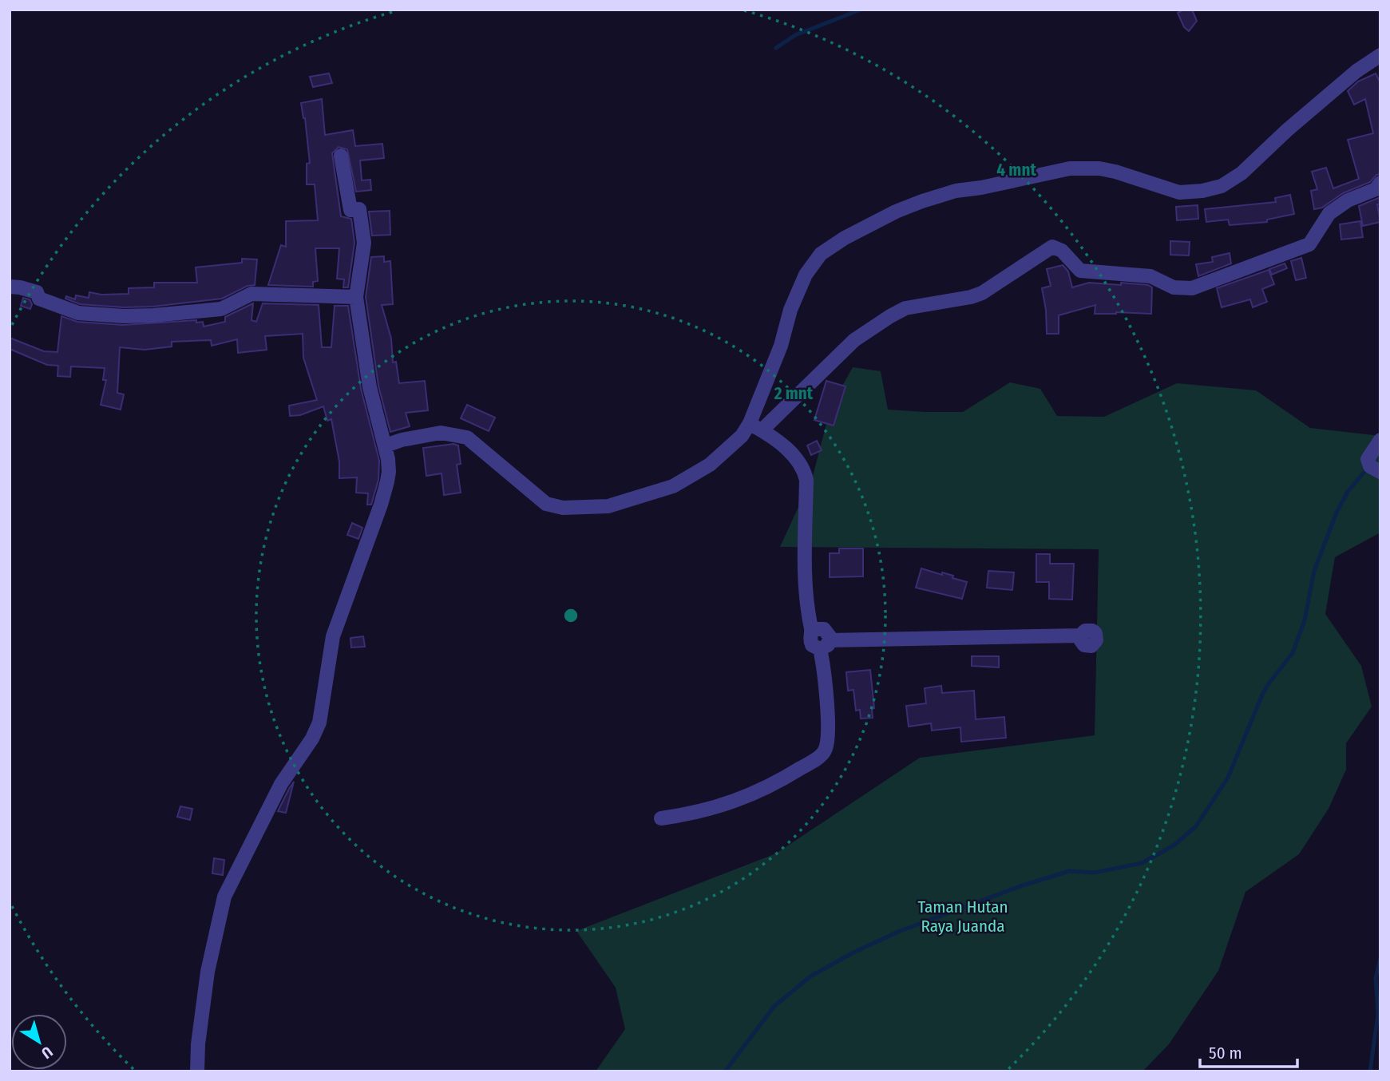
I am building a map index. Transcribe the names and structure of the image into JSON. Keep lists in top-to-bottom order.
{
  "parks": ["Taman Hutan Raya Juanda"],
  "scale_bar": "50 m",
  "north": "bottom right",
  "rings": ["4 mnt", "2 mnt"]
}
